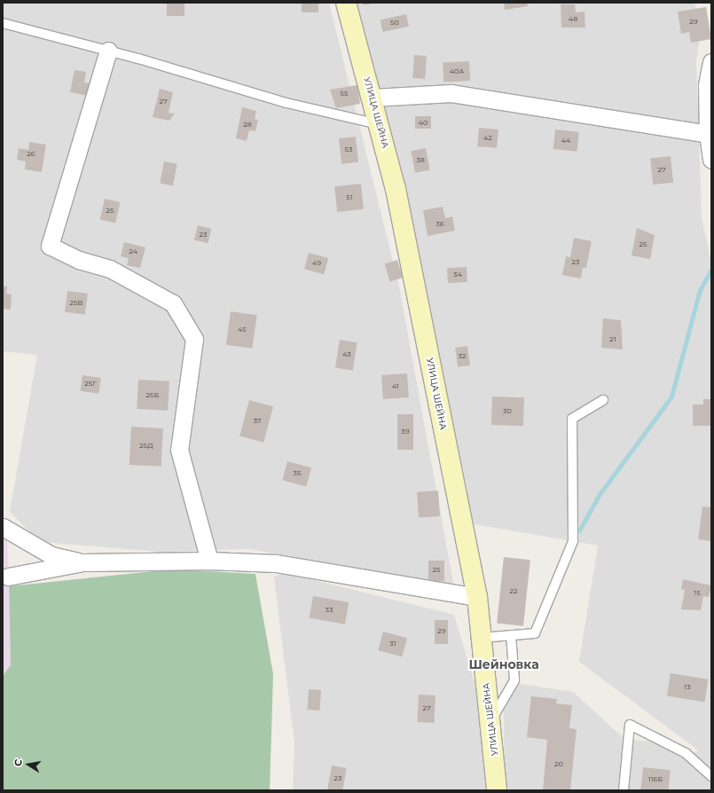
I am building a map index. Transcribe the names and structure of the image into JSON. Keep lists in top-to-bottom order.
{
  "streets": {
    "street": ["УЛИЦА ШЕЙНА"]
  },
  "districts": ["Шейновка"],
  "house_numbers": [
    "48",
    "29",
    "50",
    "40А",
    "55",
    "27",
    "40",
    "28",
    "42",
    "44",
    "53",
    "26",
    "38",
    "27",
    "51",
    "25",
    "36",
    "23",
    "25",
    "24",
    "23",
    "49",
    "34",
    "25В",
    "45",
    "21",
    "43",
    "32",
    "25Г",
    "41",
    "25Б",
    "30",
    "37",
    "39",
    "25Д",
    "35",
    "25",
    "22",
    "15",
    "33",
    "29",
    "31",
    "13",
    "27",
    "20",
    "23",
    "116Б"
  ],
  "north": "left"
}
